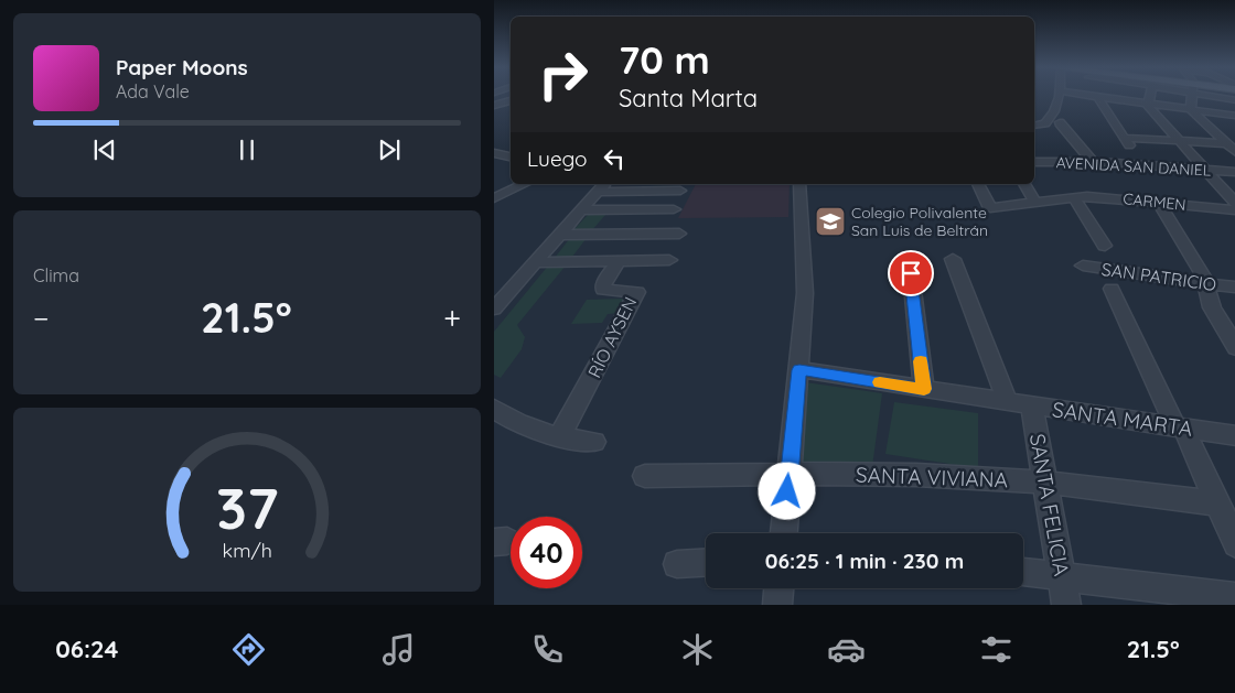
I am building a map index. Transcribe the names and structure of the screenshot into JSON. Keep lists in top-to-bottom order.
{
  "streets": {
    "street": [
      "AVENIDA SAN DANIEL",
      "CARMEN",
      "SAN PATRICIO",
      "RÍO AYSEN",
      "SANTA MARTA",
      "SANTA VIVIANA",
      "SANTA FELICIA"
    ]
  },
  "crossings": [
    ["SANTA MARTA", "SANTA FELICIA"],
    ["SANTA VIVIANA", "SANTA FELICIA"]
  ],
  "places": {
    "school or university": ["Colegio Polivalente San Luis de Beltrán"]
  },
  "page": {
    "turn": ["70 m", "Santa Marta"],
    "song": ["Paper Moons", "Ada Vale"],
    "then": "Luego",
    "tile": "Clima",
    "heat": ["−", "21.5°", "+"],
    "limit": "40",
    "trip": "06:25 · 1 min · 230 m",
    "tabs": ["06:24", "21.5°"],
    "gauge": ["37", "km/h"]
  }
}
